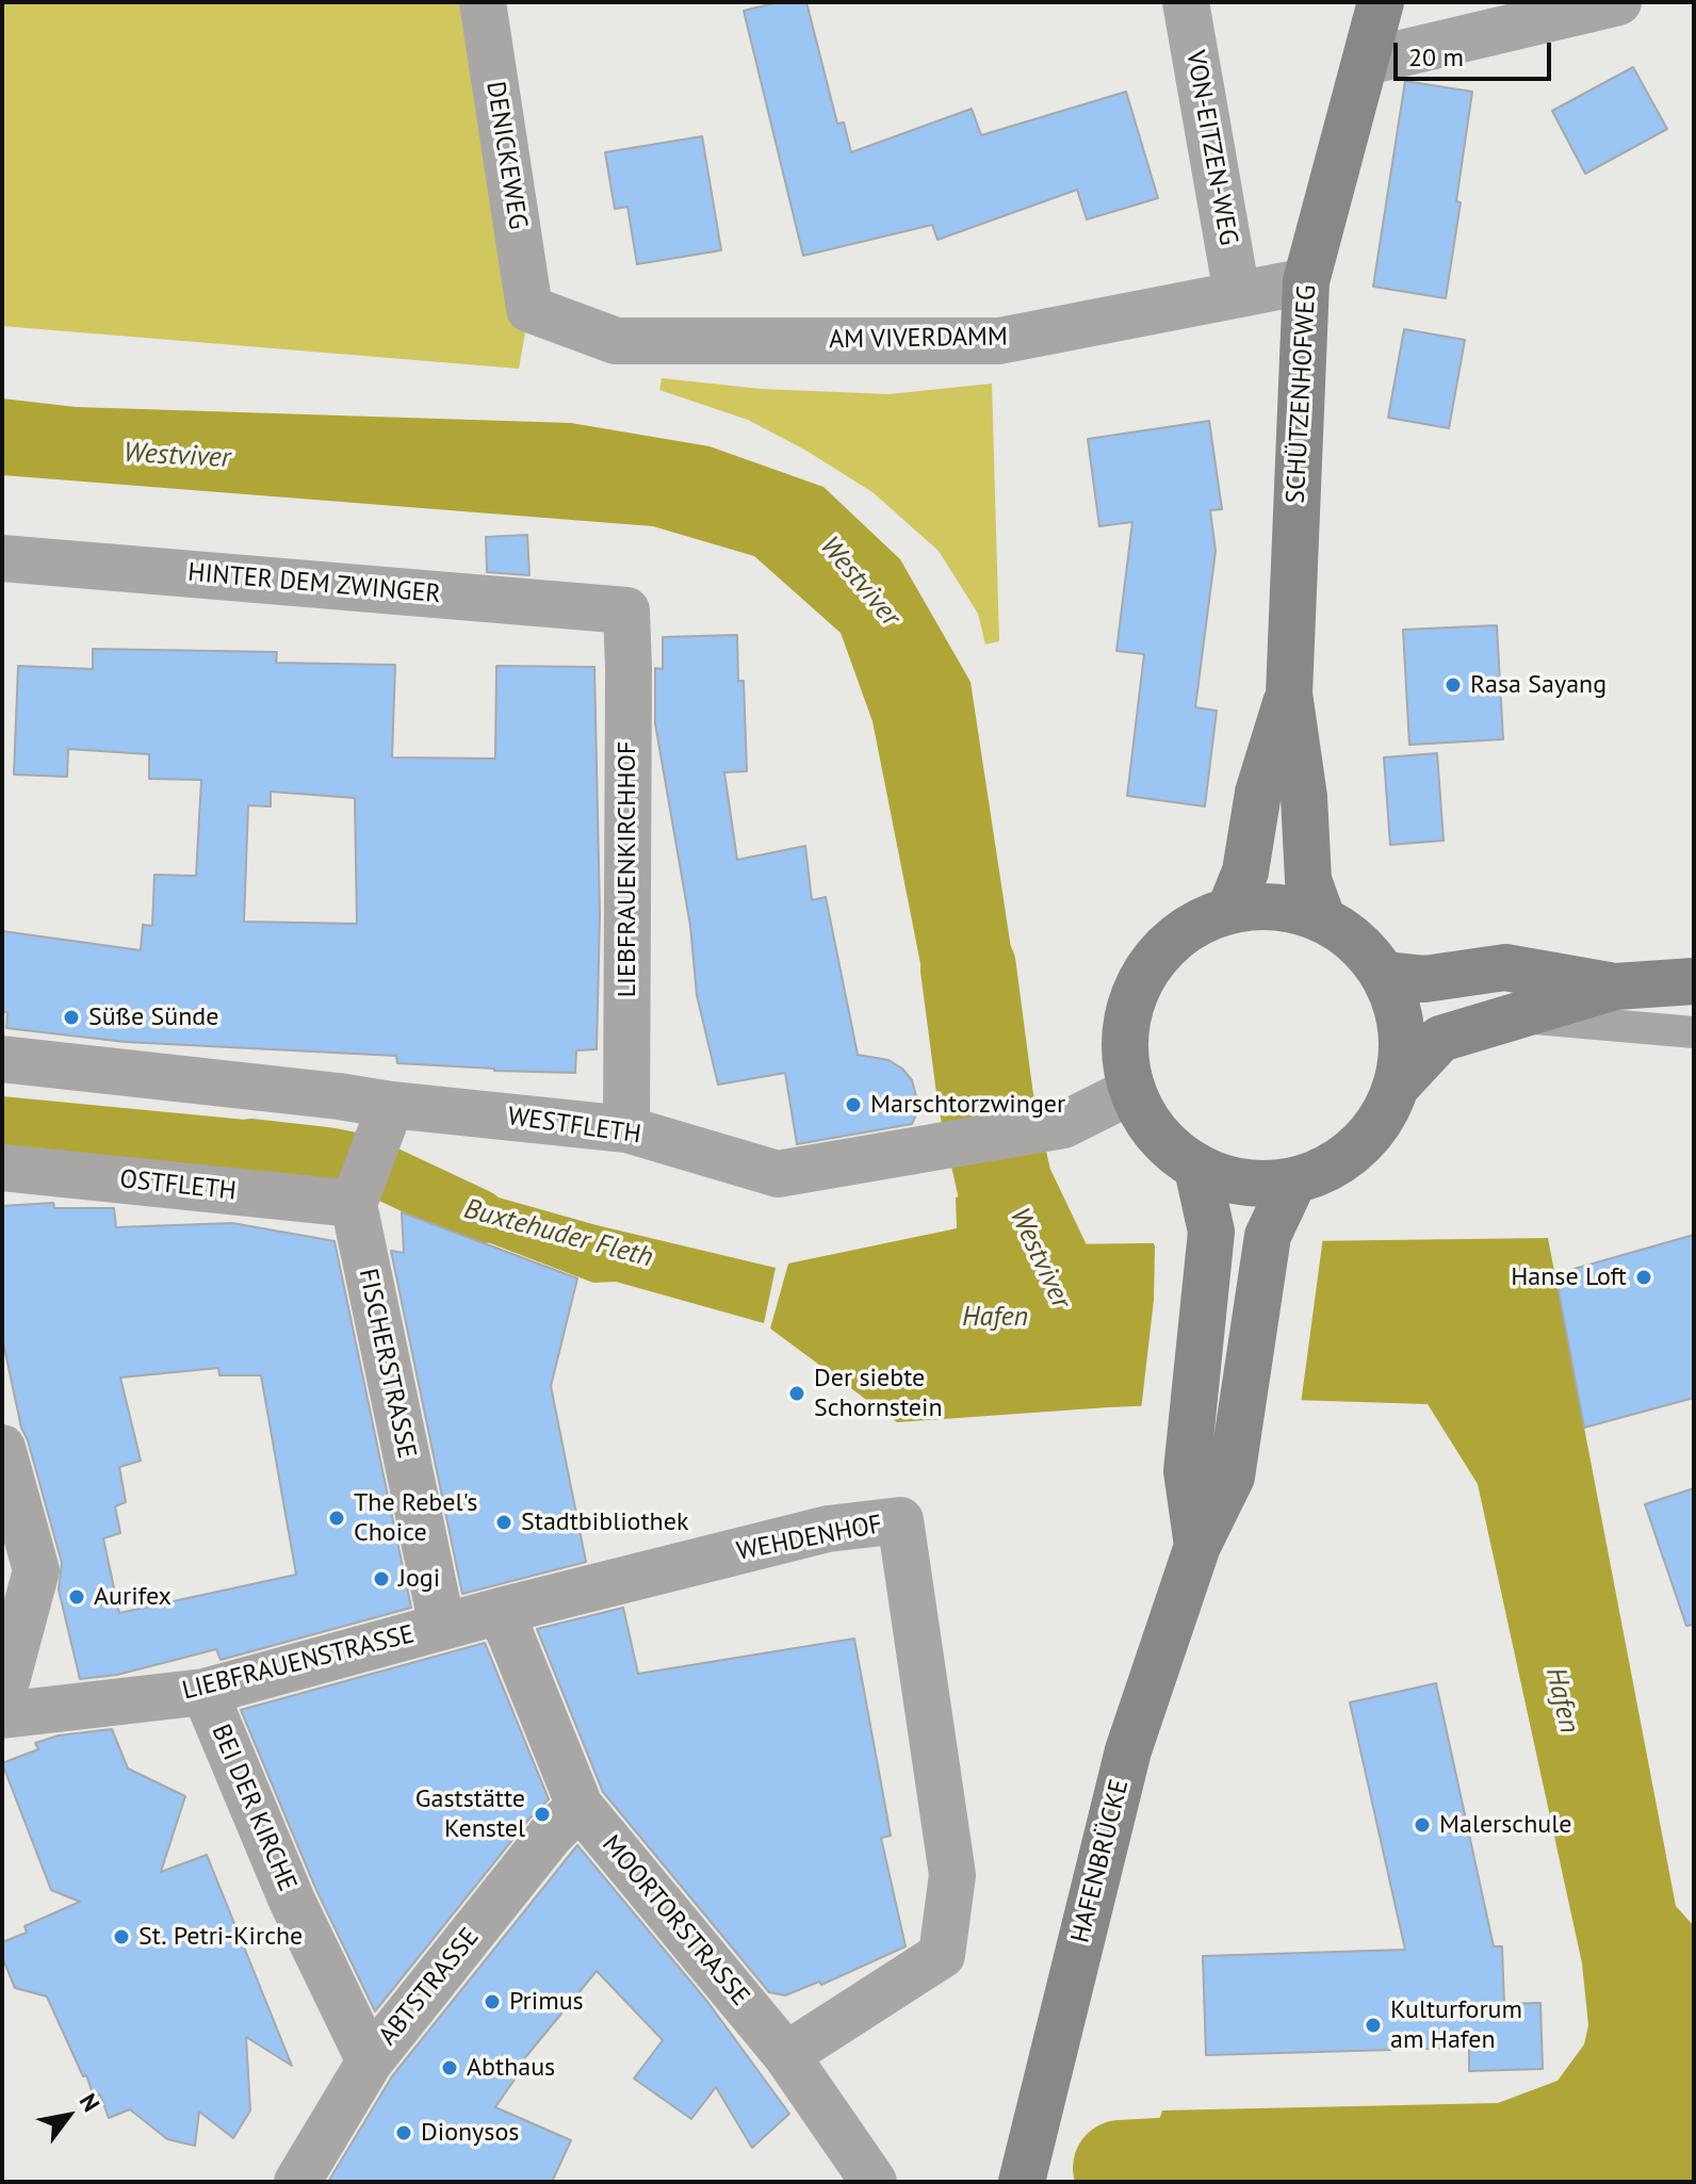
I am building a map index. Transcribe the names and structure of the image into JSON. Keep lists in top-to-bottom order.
{
  "streets": {
    "street": [
      "VON-EITZEN-WEG",
      "DENICKEWEG",
      "AM VIVERDAMM",
      "SCHÜTZENHOFWEG",
      "HINTER DEM ZWINGER",
      "LIEBFRAUENKIRCHHOF",
      "WESTFLETH",
      "OSTFLETH",
      "FISCHERSTRASSE",
      "WEHDENHOF",
      "LIEBFRAUENSTRASSE",
      "BEI DER KIRCHE",
      "HAFENBRÜCKE",
      "MOORTORSTRASSE",
      "ABTSTRASSE"
    ]
  },
  "crossings": [
    ["VON-EITZEN-WEG", "AM VIVERDAMM"],
    ["DENICKEWEG", "AM VIVERDAMM"],
    ["AM VIVERDAMM", "SCHÜTZENHOFWEG"],
    ["SCHÜTZENHOFWEG", "WESTFLETH"],
    ["SCHÜTZENHOFWEG", "HAFENBRÜCKE"],
    ["HINTER DEM ZWINGER", "LIEBFRAUENKIRCHHOF"],
    ["LIEBFRAUENKIRCHHOF", "WESTFLETH"],
    ["WESTFLETH", "HAFENBRÜCKE"],
    ["OSTFLETH", "FISCHERSTRASSE"],
    ["FISCHERSTRASSE", "WEHDENHOF"],
    ["FISCHERSTRASSE", "LIEBFRAUENSTRASSE"],
    ["WEHDENHOF", "LIEBFRAUENSTRASSE"],
    ["WEHDENHOF", "MOORTORSTRASSE"],
    ["LIEBFRAUENSTRASSE", "BEI DER KIRCHE"],
    ["BEI DER KIRCHE", "ABTSTRASSE"],
    ["MOORTORSTRASSE", "ABTSTRASSE"]
  ],
  "water": ["Westviver", "Buxtehuder Fleth", "Hafen"],
  "places": [
    "Rasa Sayang",
    "Süße Sünde",
    "Marschtorzwinger",
    "Hanse Loft",
    "Der siebte Schornstein",
    "The Rebel's Choice",
    "Stadtbibliothek",
    "Jogi",
    "Aurifex",
    "Gaststätte Kenstel",
    "Malerschule",
    "St. Petri-Kirche",
    "Primus",
    "Kulturforum am Hafen",
    "Abthaus",
    "Dionysos"
  ],
  "scale_bar": "20 m",
  "north": "top right"
}
